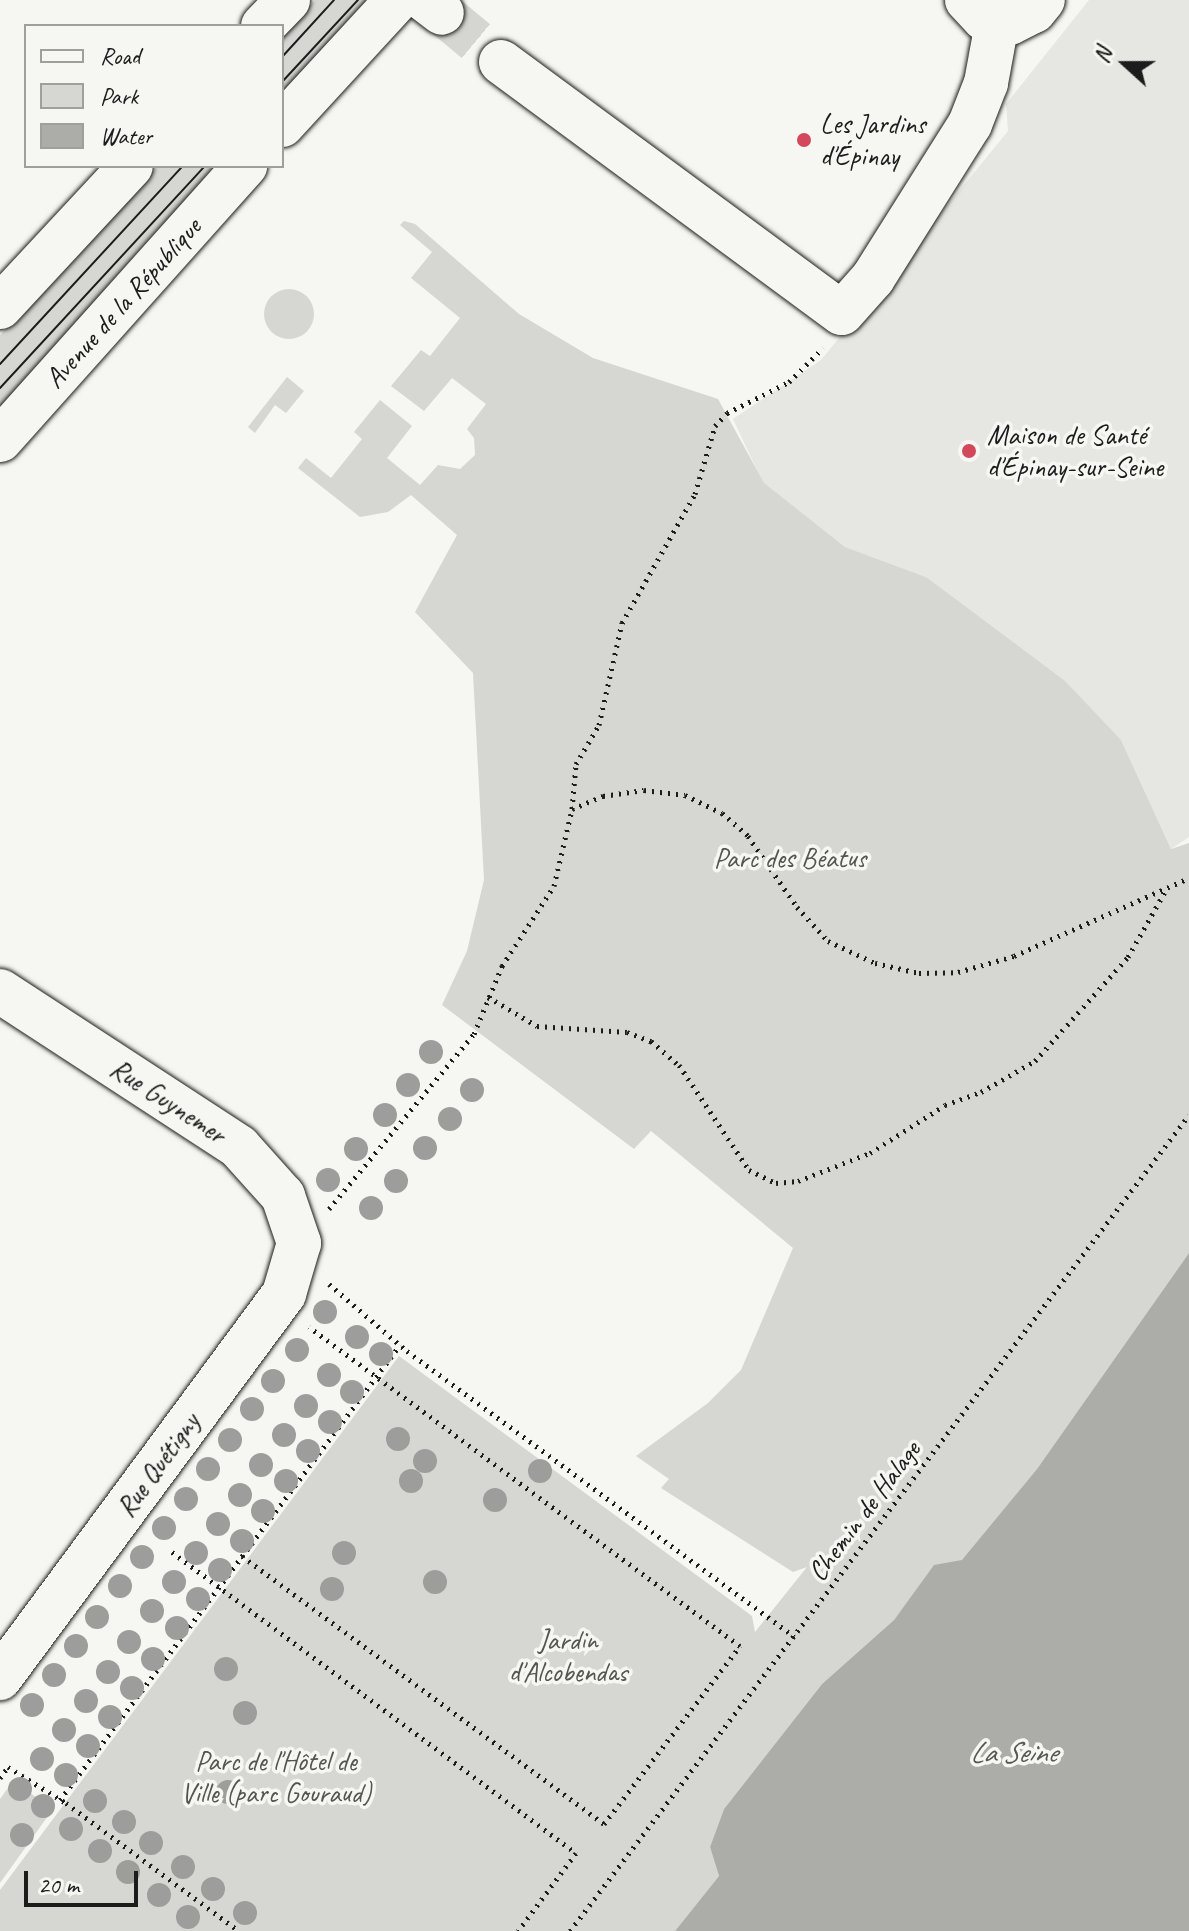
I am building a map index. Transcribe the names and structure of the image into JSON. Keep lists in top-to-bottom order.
{
  "streets": {
    "street": ["Avenue de la République", "Rue Guynemer", "Rue Quétigny"],
    "path": ["Chemin de Halage"]
  },
  "crossings": [
    ["Rue Guynemer", "Rue Quétigny"]
  ],
  "water": ["La Seine"],
  "parks": ["Parc des Béatus", "Jardin d'Alcobendas", "Parc de l'Hôtel de Ville (parc Gouraud)"],
  "places": ["Les Jardins d'Épinay", "Maison de Santé d'Épinay-sur-Seine"],
  "legend": ["Road", "Park", "Water"],
  "scale_bar": "20 m",
  "north": "left"
}
